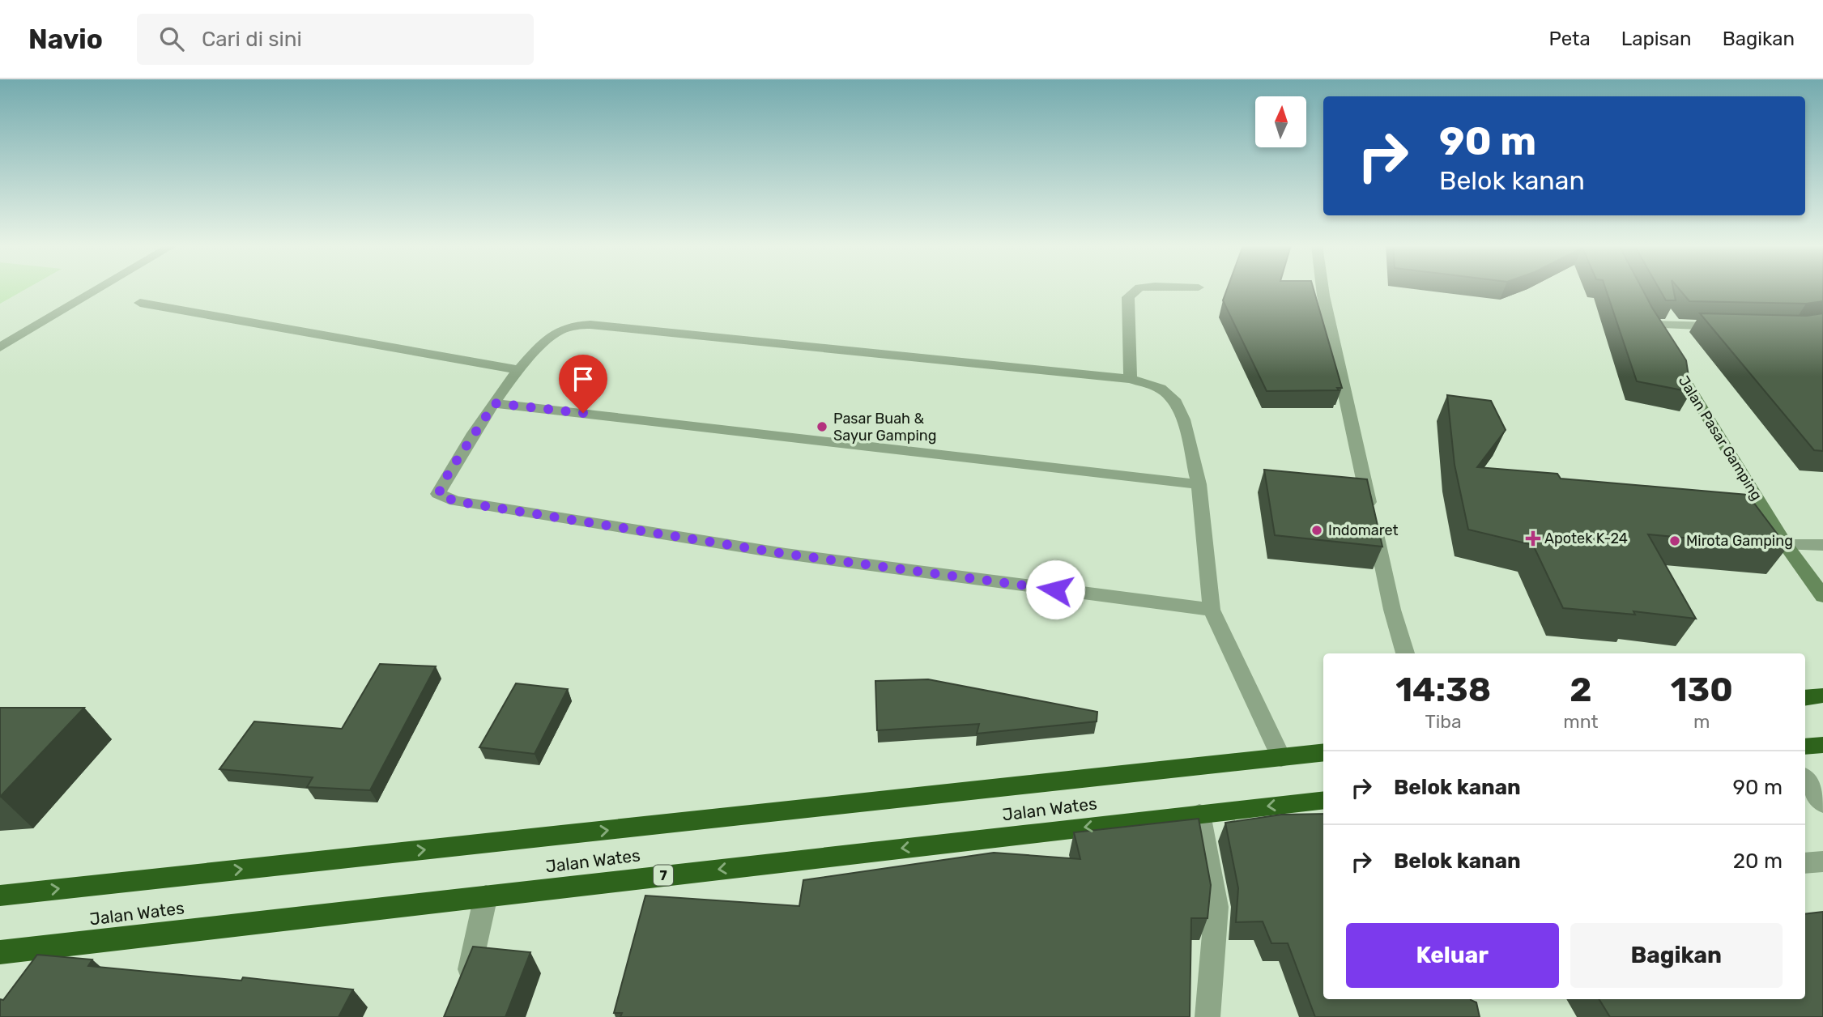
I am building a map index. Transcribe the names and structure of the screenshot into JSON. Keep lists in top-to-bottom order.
{
  "streets": {
    "highway": ["Jalan Wates", "7"],
    "main road": ["Jalan Pasar Gamping"]
  },
  "places": {
    "other": ["Pasar Buah & Sayur Gamping", "Indomaret", "Mirota Gamping"],
    "health": ["Apotek K-24"]
  },
  "north": "top",
  "page": {
    "header": "Navio",
    "search": "Cari di sini",
    "nav": ["Peta", "Lapisan", "Bagikan"],
    "turn": ["90 m", "Belok kanan"],
    "eta": [
      "14:38",
      "Tiba",
      "2",
      "mnt",
      "130",
      "m"
    ],
    "list": [
      {
        "name": "Belok kanan",
        "value": "90 m"
      },
      {
        "name": "Belok kanan",
        "value": "20 m"
      }
    ],
    "buttons": ["Keluar", "Bagikan"]
  }
}
